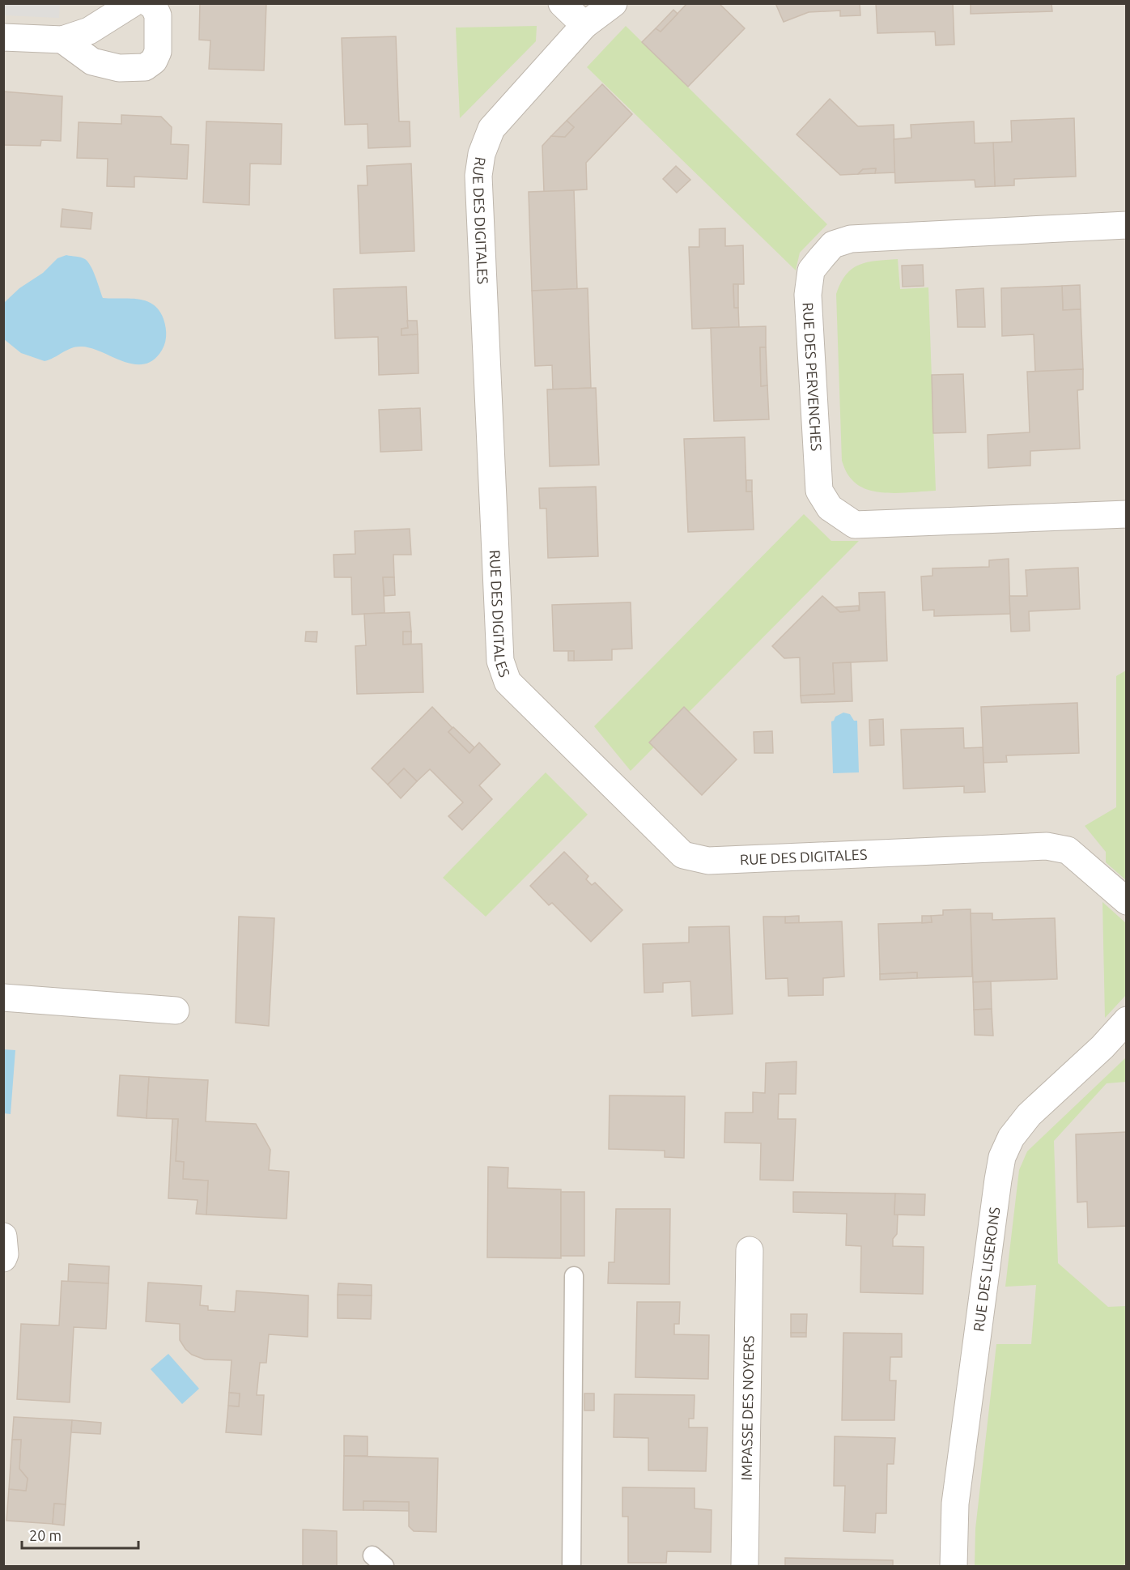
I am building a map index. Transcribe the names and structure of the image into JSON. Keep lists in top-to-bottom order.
{
  "streets": {
    "street": [
      "RUE DES DIGITALES",
      "RUE DES PERVENCHES",
      "RUE DES LISERONS",
      "IMPASSE DES NOYERS"
    ]
  },
  "scale_bar": "20 m"
}
